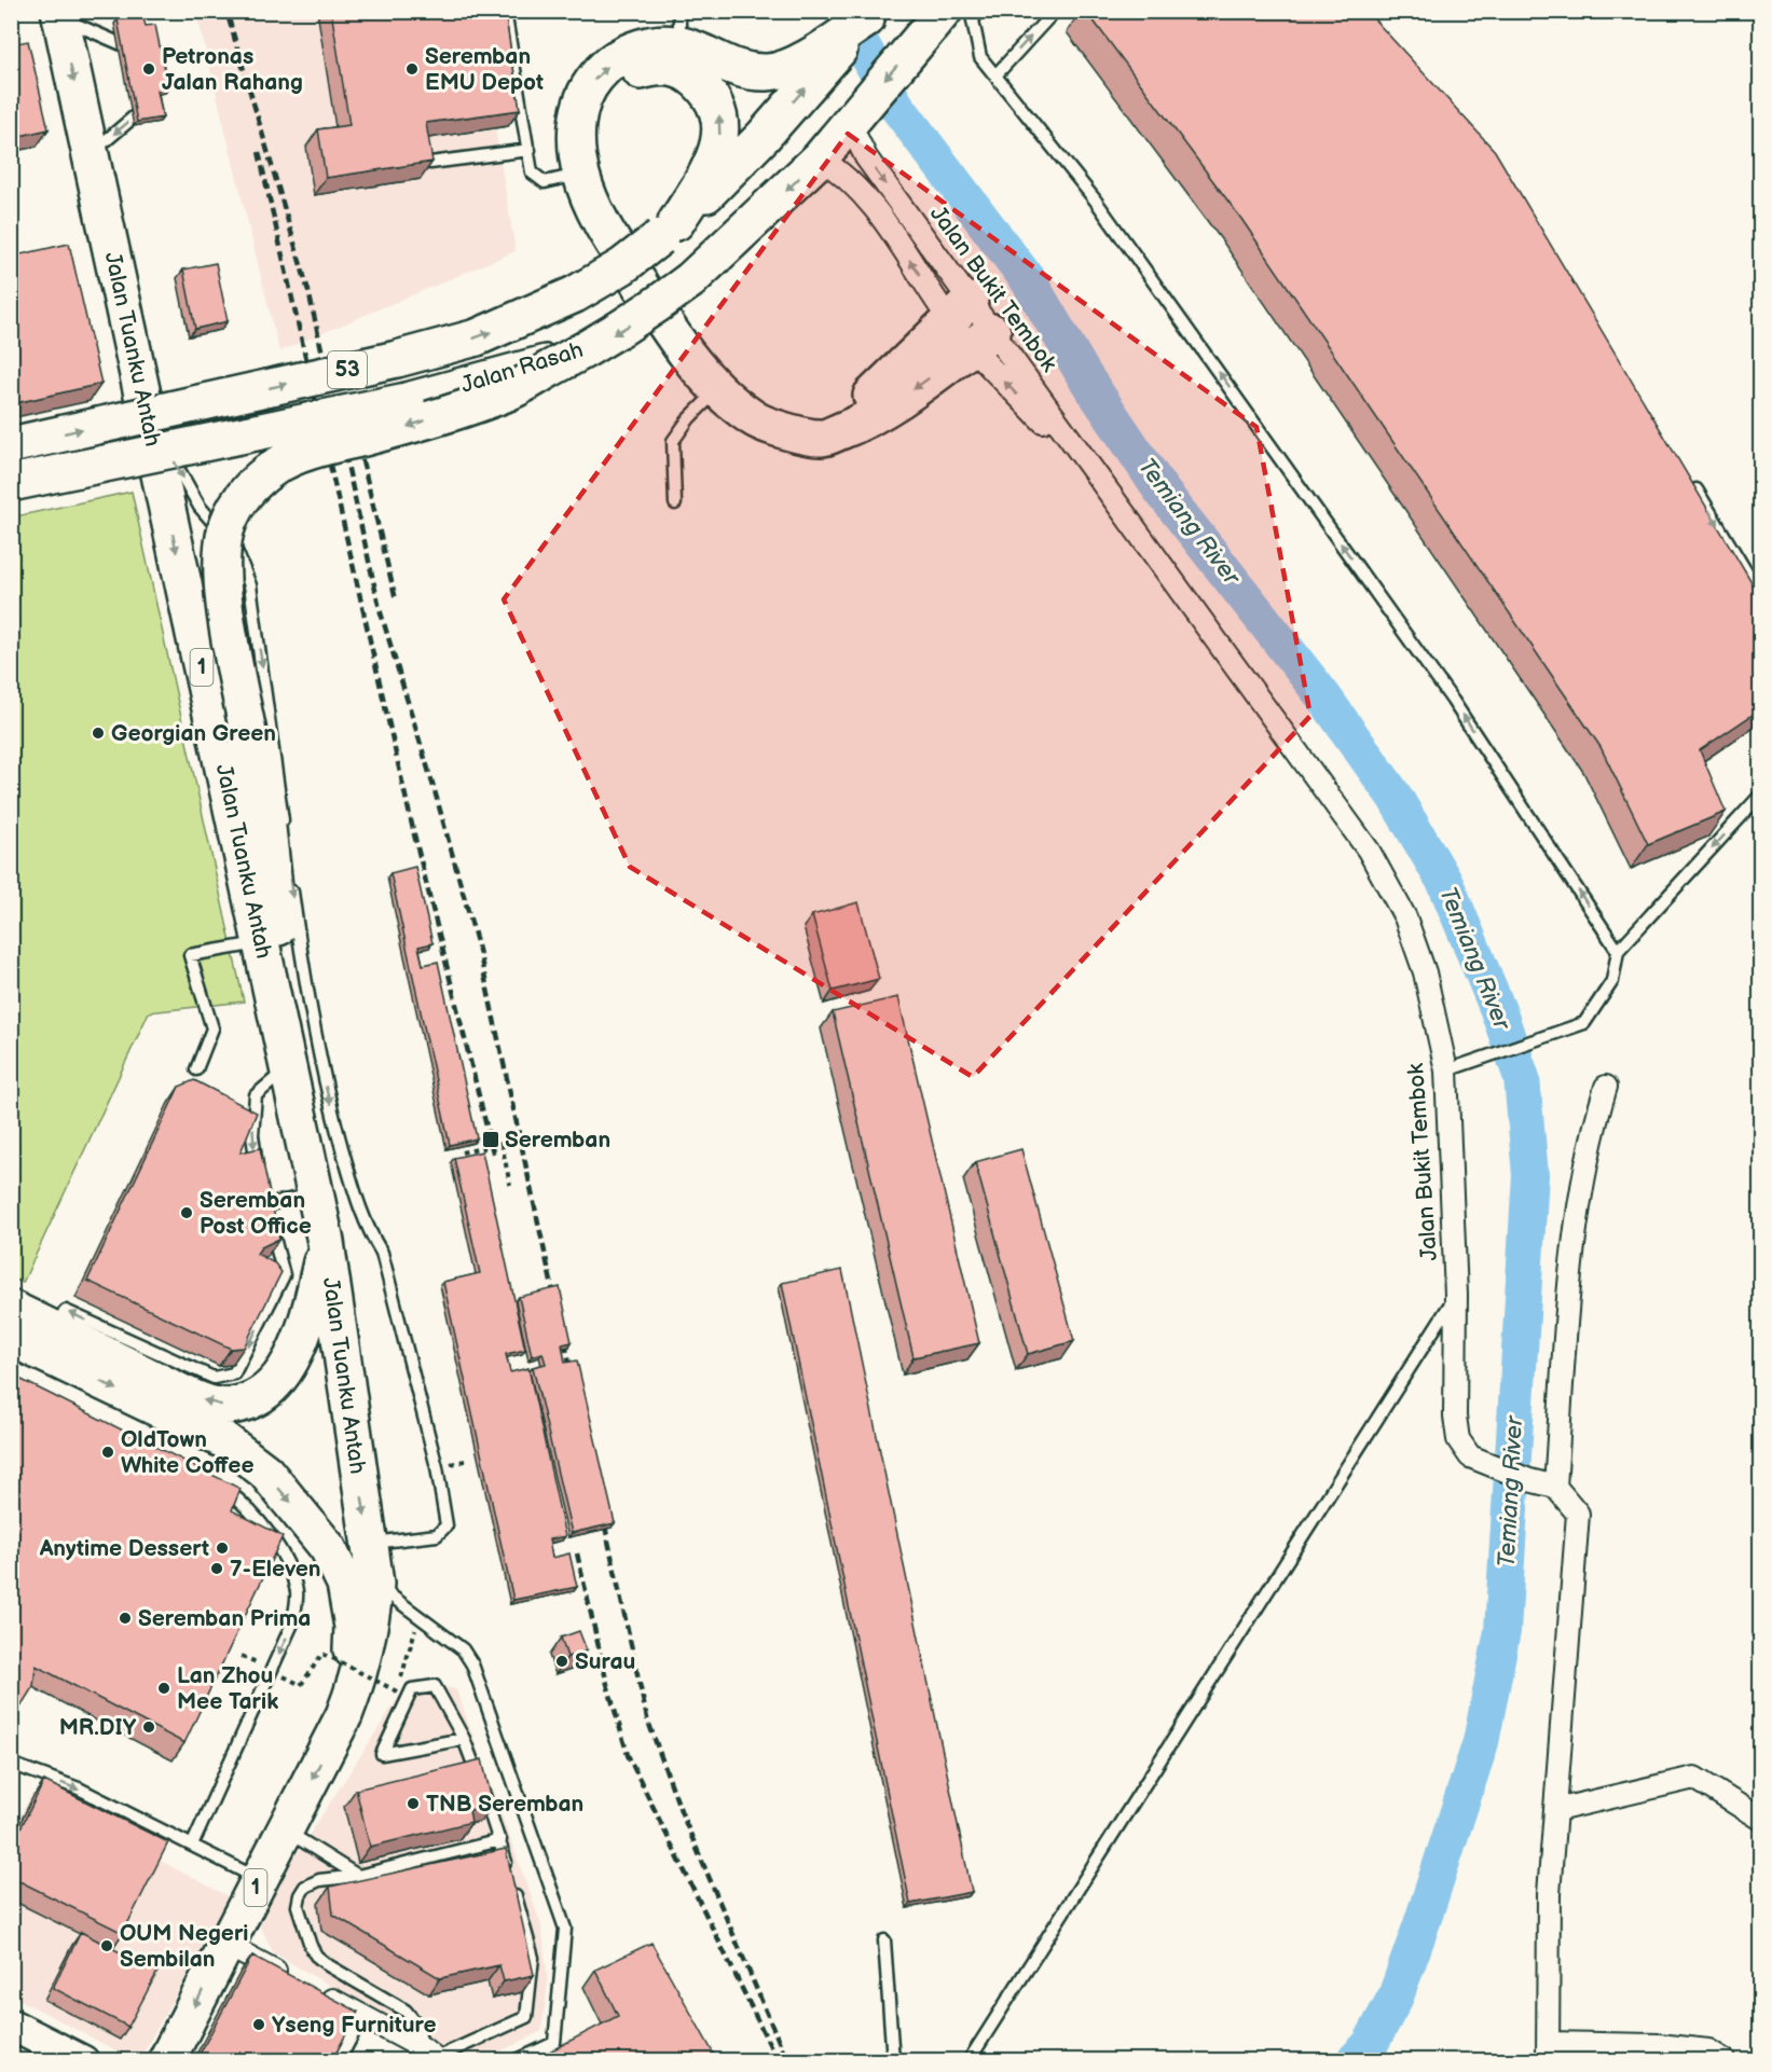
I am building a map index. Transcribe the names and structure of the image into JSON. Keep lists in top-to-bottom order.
{
  "streets": {
    "highway": [
      "Jalan Tuanku Antah",
      "Jalan Rasah",
      "53",
      "1"
    ],
    "street": ["Jalan Bukit Tembok"]
  },
  "crossings": [
    ["Jalan Bukit Tembok", "Jalan Rasah"],
    ["Jalan Tuanku Antah", "1"]
  ],
  "one_way": ["Jalan Tuanku Antah"],
  "water": ["Temiang River"],
  "places": {
    "other": [
      "Petronas Jalan Rahang",
      "Seremban EMU Depot",
      "Georgian Green",
      "Seremban Post Office",
      "OldTown White Coffee",
      "Anytime Dessert",
      "7-Eleven",
      "Seremban Prima",
      "Surau",
      "Lan Zhou Mee Tarik",
      "MR.DIY",
      "TNB Seremban",
      "OUM Negeri Sembilan",
      "Yseng Furniture"
    ],
    "transit": ["Seremban"]
  }
}
